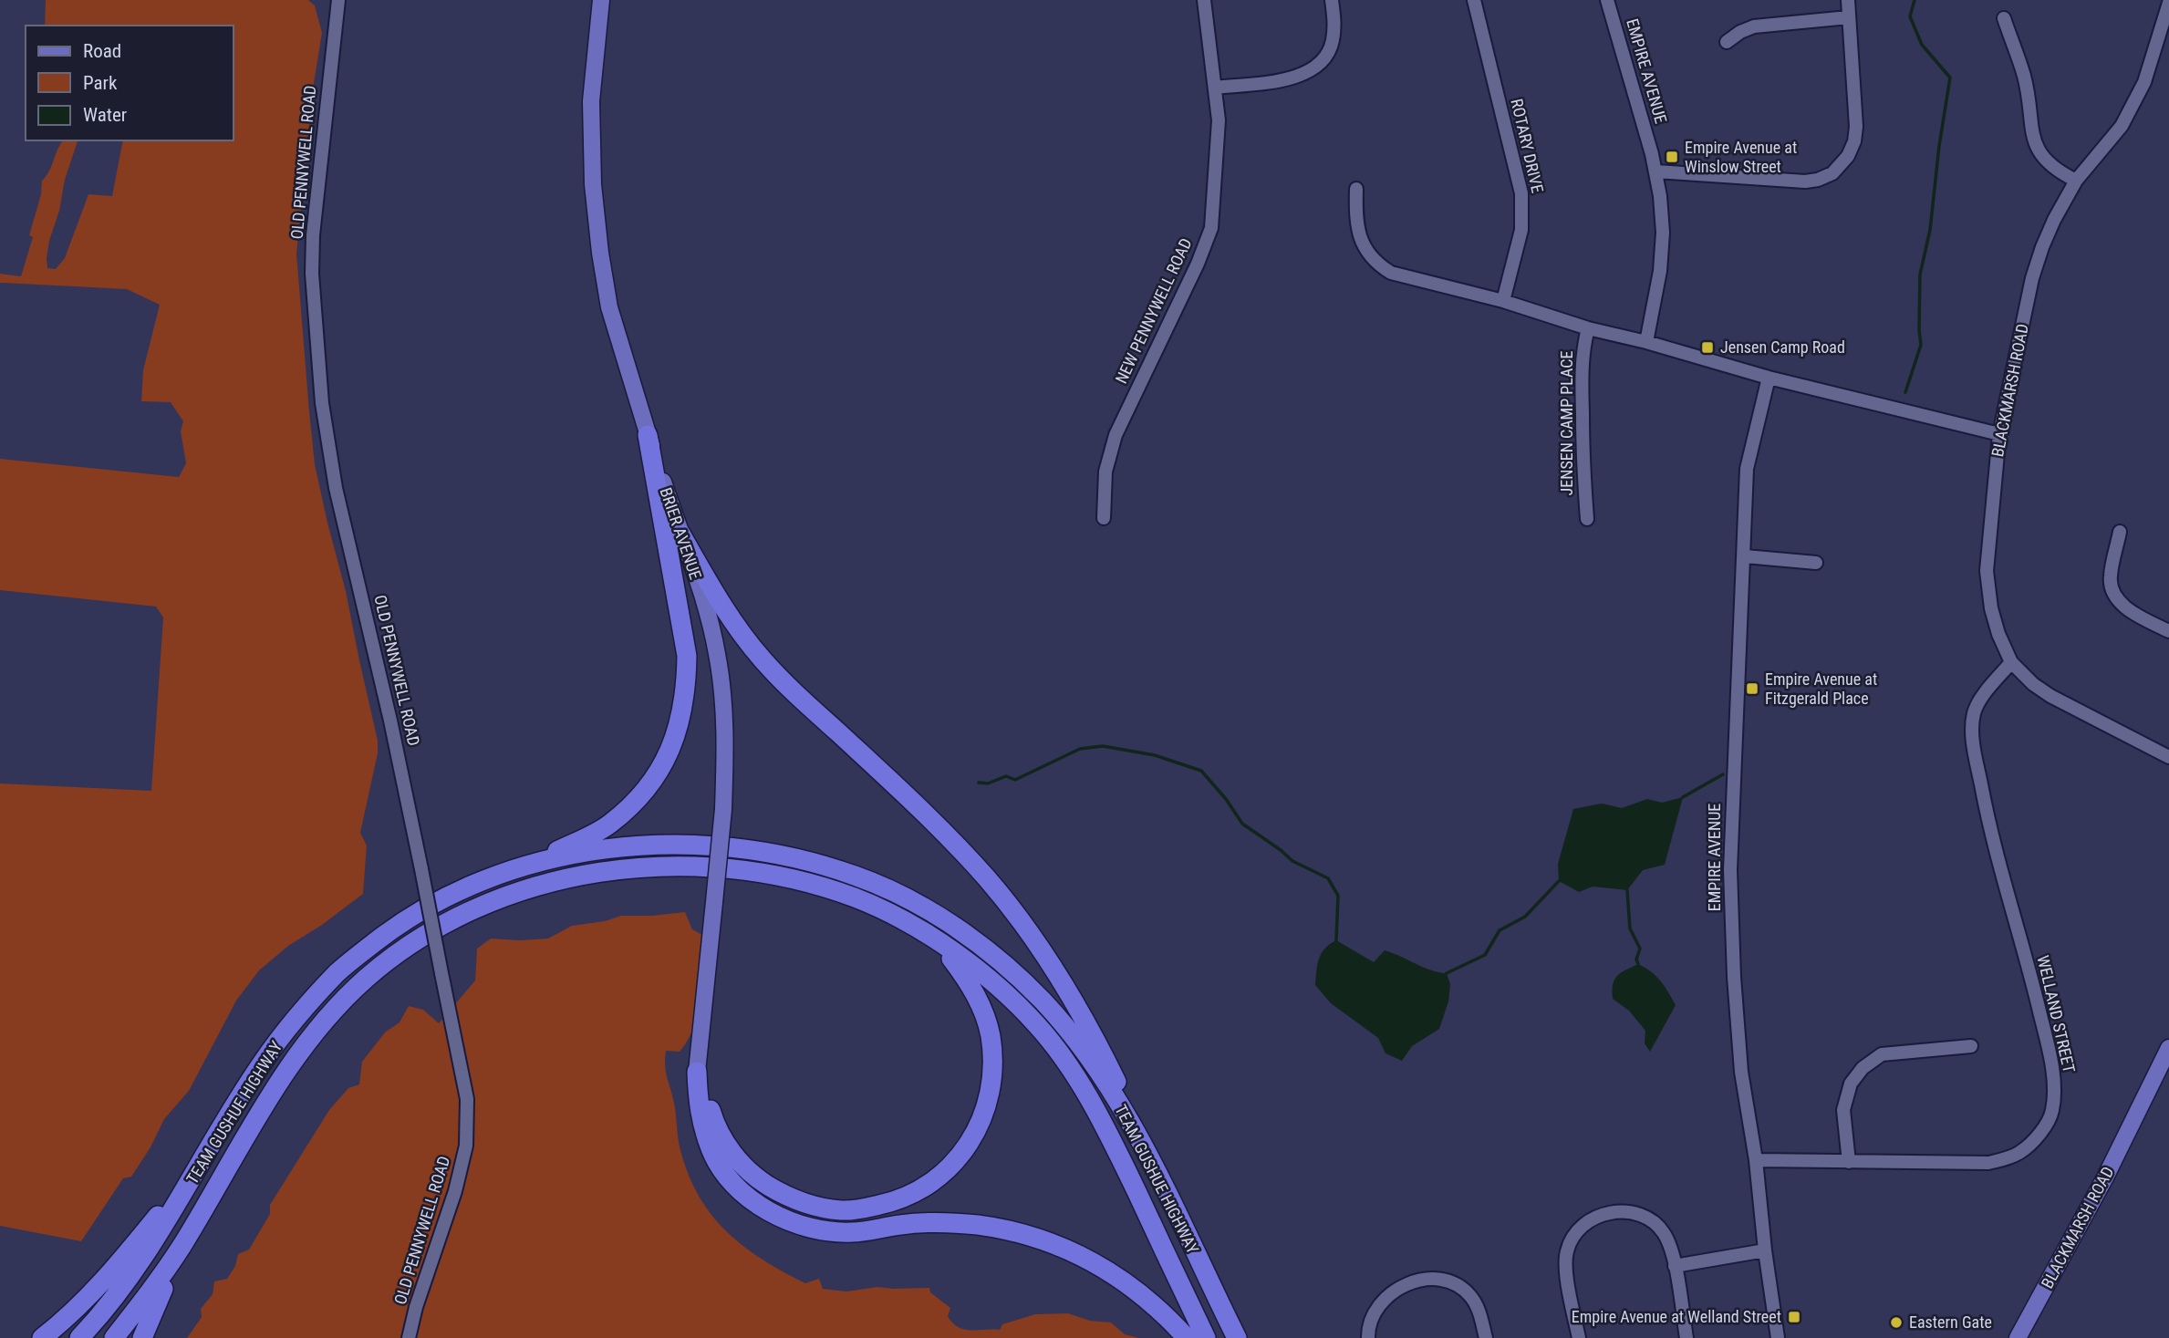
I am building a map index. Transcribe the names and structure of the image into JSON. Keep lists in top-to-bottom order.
{
  "streets": {
    "highway": ["TEAM GUSHUE HIGHWAY"],
    "main road": ["BLACKMARSH ROAD", "BRIER AVENUE"],
    "street": [
      "EMPIRE AVENUE",
      "ROTARY DRIVE",
      "OLD PENNYWELL ROAD",
      "NEW PENNYWELL ROAD",
      "JENSEN CAMP PLACE",
      "WELLAND STREET"
    ]
  },
  "crossings": [
    ["EMPIRE AVENUE", "WELLAND STREET"],
    ["BLACKMARSH ROAD", "WELLAND STREET"]
  ],
  "places": {
    "transit": [
      "Empire Avenue at Winslow Street",
      "Jensen Camp Road",
      "Empire Avenue at Fitzgerald Place",
      "Empire Avenue at Welland Street"
    ],
    "other": ["Eastern Gate"]
  },
  "legend": ["Road", "Park", "Water"]
}
